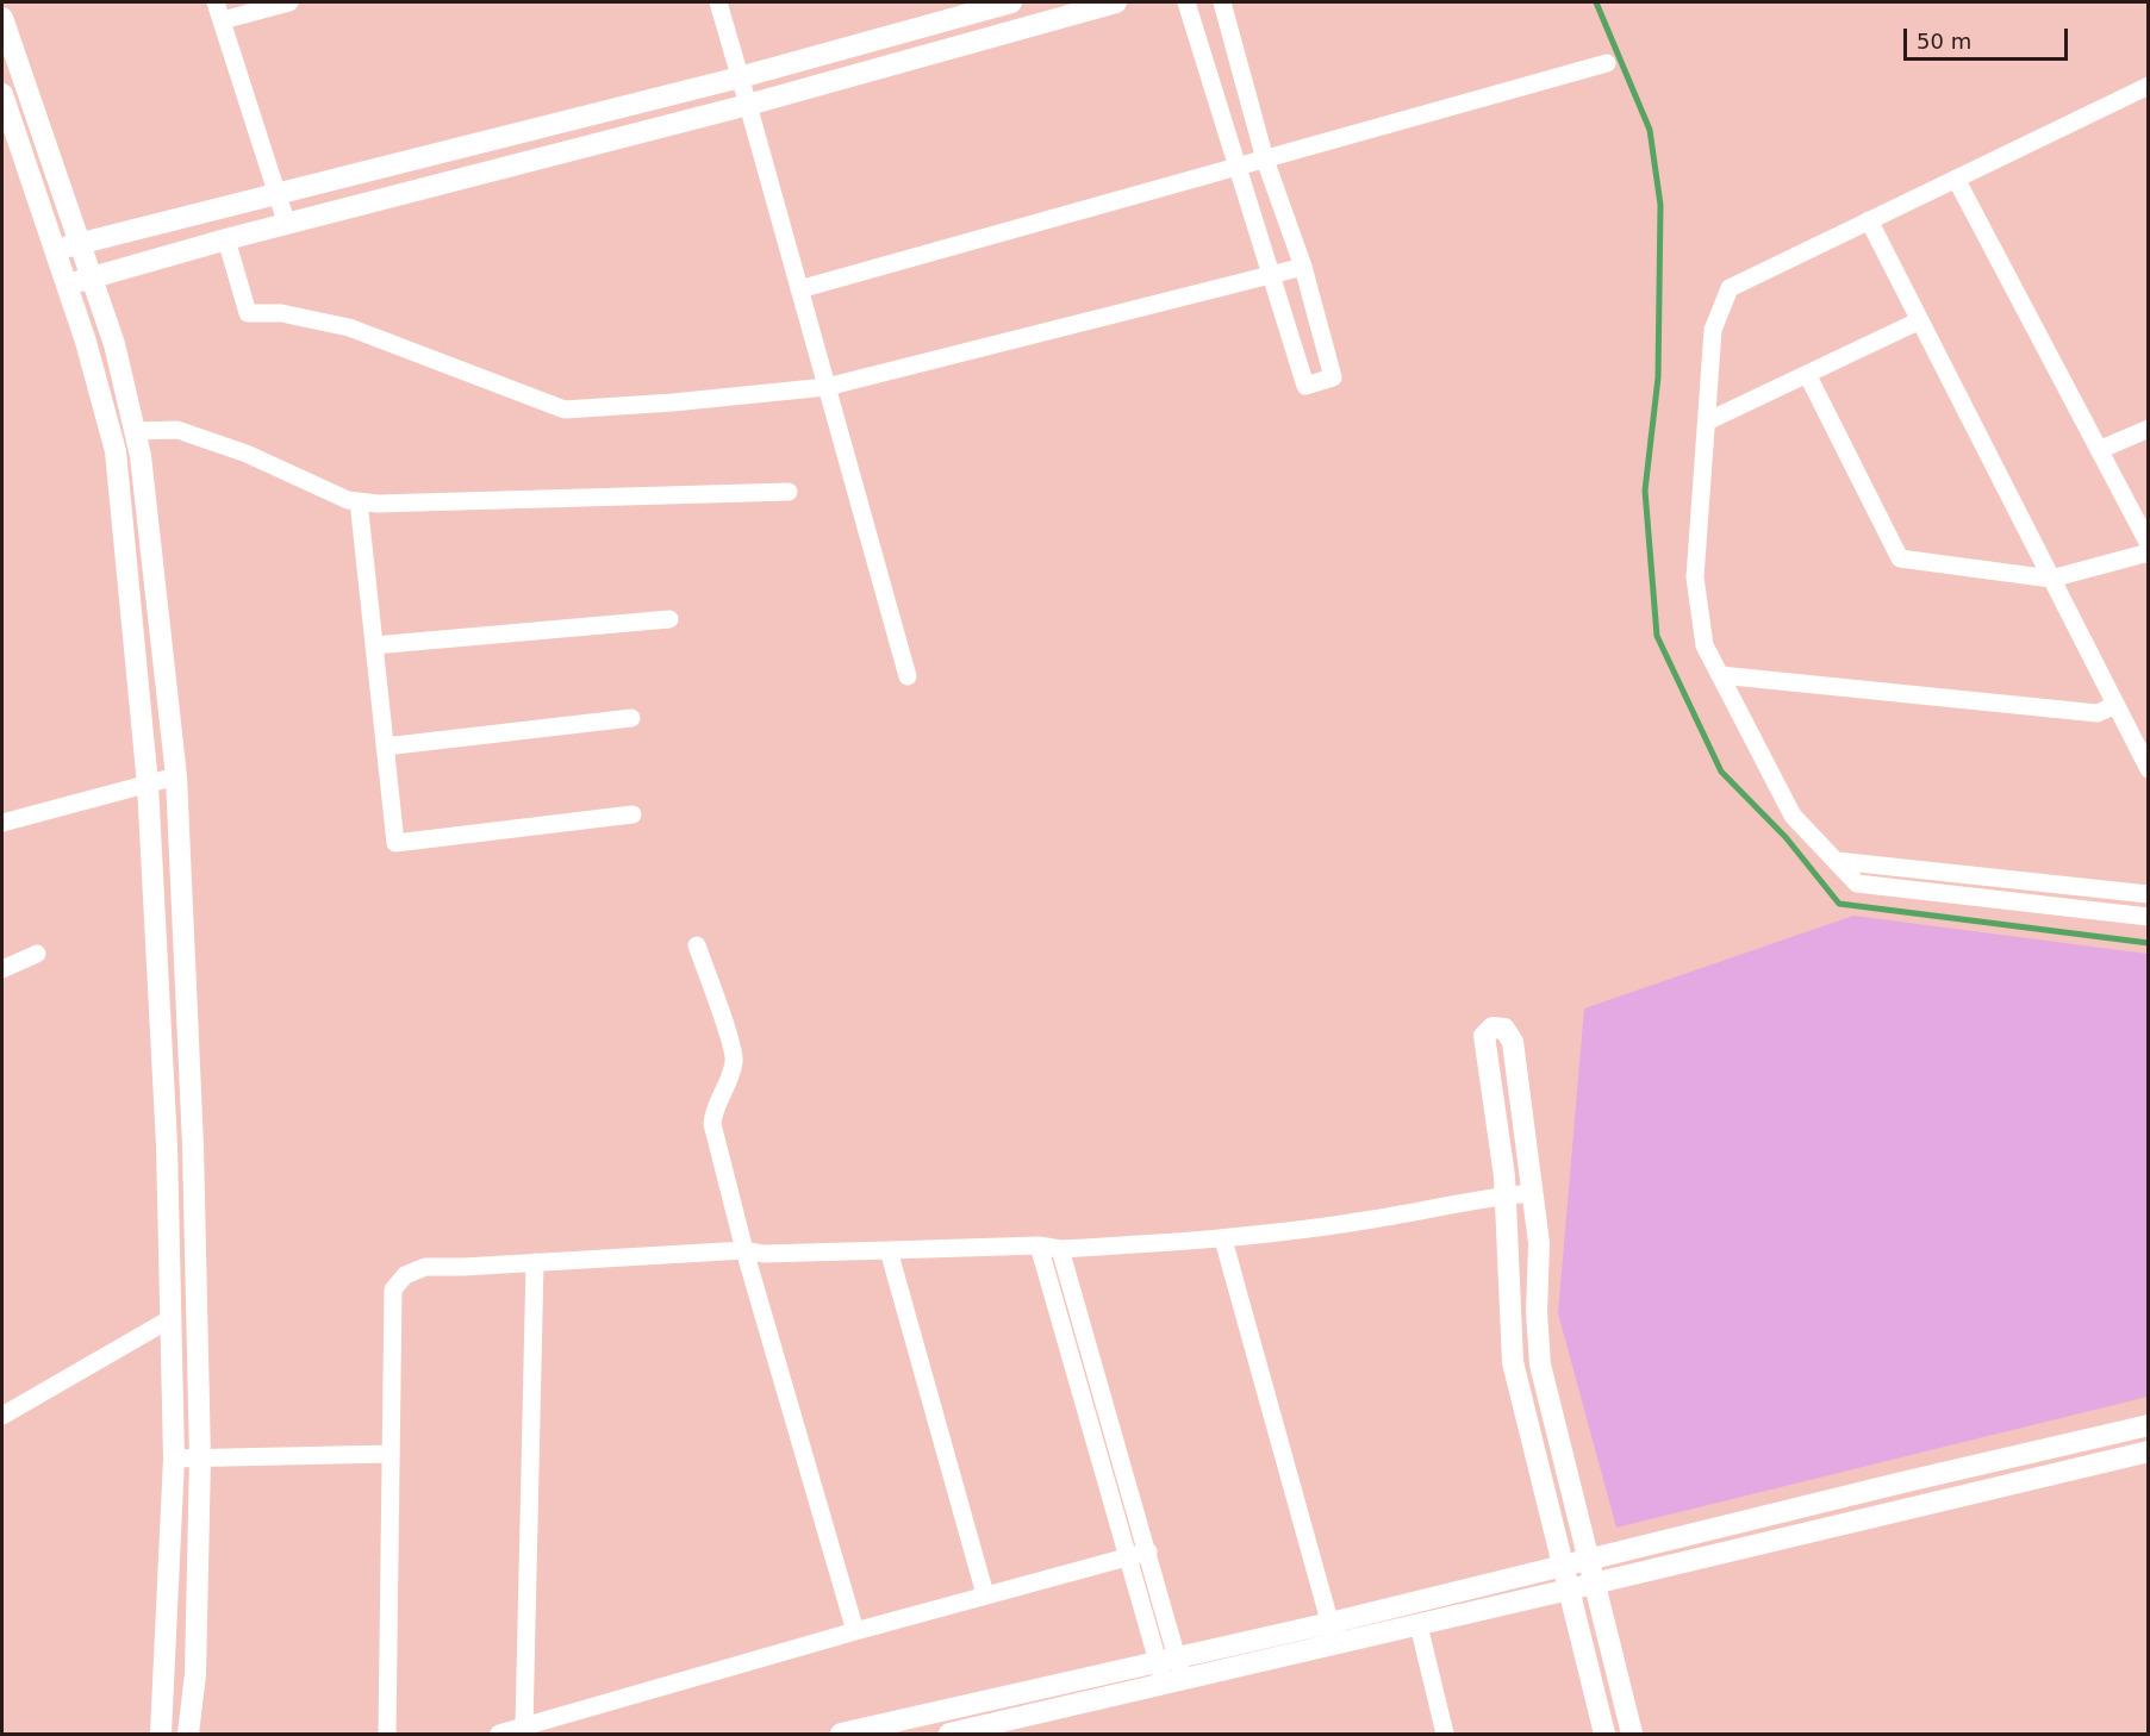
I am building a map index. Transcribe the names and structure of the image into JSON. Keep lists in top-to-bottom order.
{
  "scale_bar": "50 m"
}
